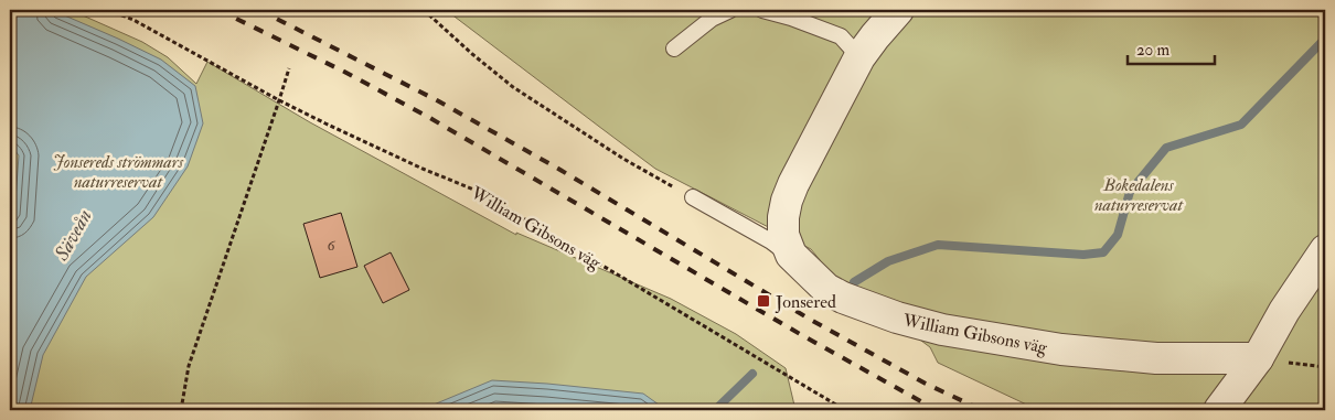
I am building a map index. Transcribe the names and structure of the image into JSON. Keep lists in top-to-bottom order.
{
  "streets": {
    "street": ["William Gibsons väg"]
  },
  "water": ["Säveån"],
  "parks": ["Jonsereds strömmars naturreservat", "Bokedalens naturreservat"],
  "places": {
    "transit": ["Jonsered"]
  },
  "house_numbers": ["6"],
  "scale_bar": "20 m"
}
